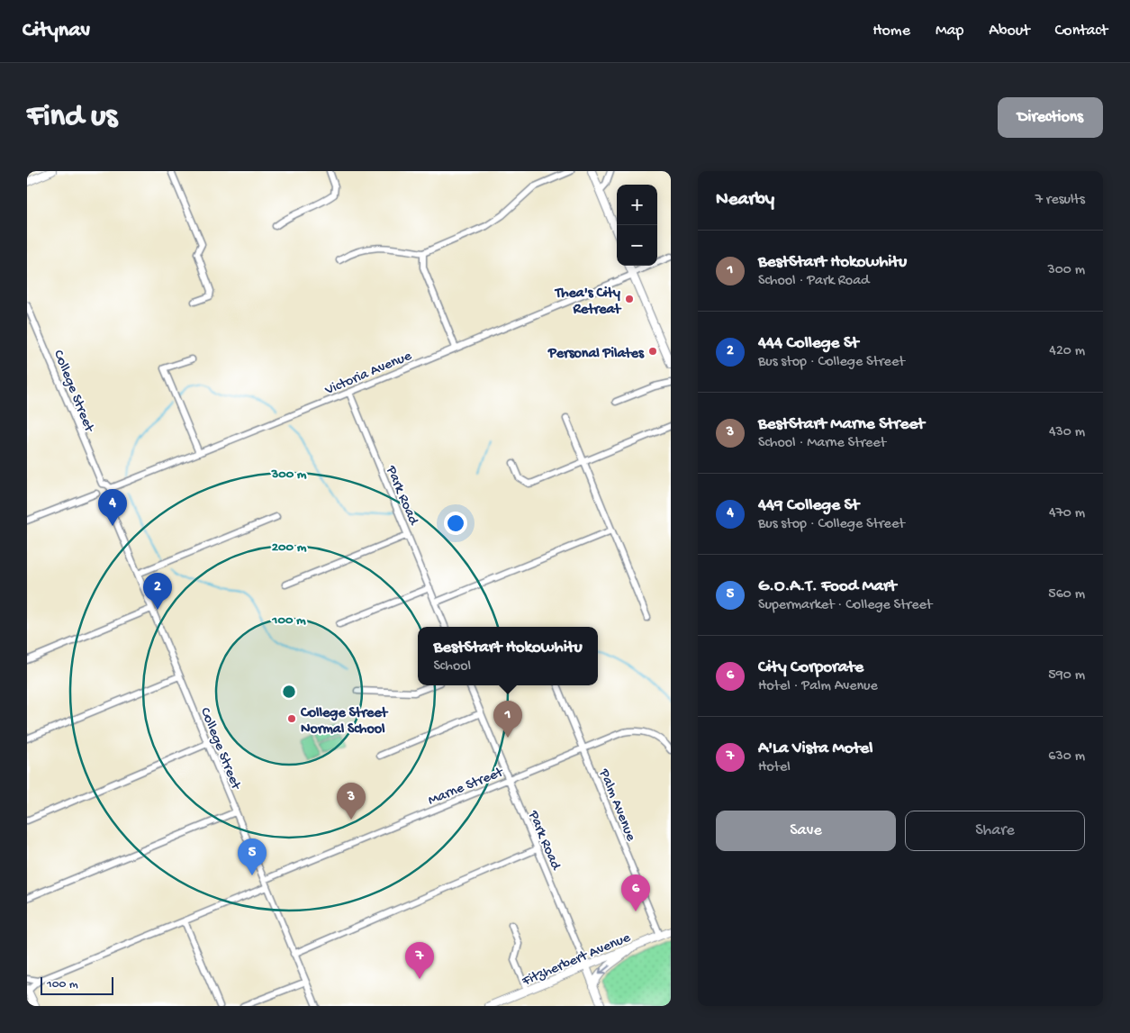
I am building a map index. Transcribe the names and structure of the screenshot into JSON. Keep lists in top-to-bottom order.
{
  "streets": {
    "main road": ["Park Road", "Fitzherbert Avenue"],
    "street": [
      "Victoria Avenue",
      "College Street",
      "Marne Street",
      "Palm Avenue"
    ]
  },
  "crossings": [
    ["Victoria Avenue", "College Street"],
    ["Victoria Avenue", "Park Road"],
    ["College Street", "Marne Street"],
    ["Park Road", "Marne Street"],
    ["Park Road", "Fitzherbert Avenue"],
    ["Marne Street", "Palm Avenue"],
    ["Palm Avenue", "Fitzherbert Avenue"]
  ],
  "places": ["Thea's City Retreat", "Personal Pilates", "College Street Normal School"],
  "scale_bar": "100 m",
  "page": {
    "header": "Citynav",
    "nav": [
      "Home",
      "Map",
      "About",
      "Contact"
    ],
    "buttons": [
      "Directions",
      ["Save", "Share"]
    ],
    "title": "Find us",
    "heading": ["Nearby", "7 results"],
    "map_buttons": ["+", "−"],
    "list": [
      {
        "mark": "1",
        "name": "BestStart Hokowhitu",
        "note": "School · Park Road",
        "value": "300 m"
      },
      {
        "mark": "2",
        "name": "444 College St",
        "note": "Bus stop · College Street",
        "value": "420 m"
      },
      {
        "mark": "3",
        "name": "BestStart Marne Street",
        "note": "School · Marne Street",
        "value": "430 m"
      },
      {
        "mark": "4",
        "name": "449 College St",
        "note": "Bus stop · College Street",
        "value": "470 m"
      },
      {
        "mark": "5",
        "name": "G.O.A.T. Food Mart",
        "note": "Supermarket · College Street",
        "value": "560 m"
      },
      {
        "mark": "6",
        "name": "City Corporate",
        "note": "Hotel · Palm Avenue",
        "value": "590 m"
      },
      {
        "mark": "7",
        "name": "A'La Vista Motel",
        "note": "Hotel",
        "value": "630 m"
      }
    ],
    "pins": [
      "4",
      "2",
      "1",
      "3",
      "5",
      "6",
      "7"
    ],
    "popup": ["BestStart Hokowhitu", "School"],
    "scale": "100 m"
  },
  "rings": ["300 m", "200 m", "100 m"]
}
